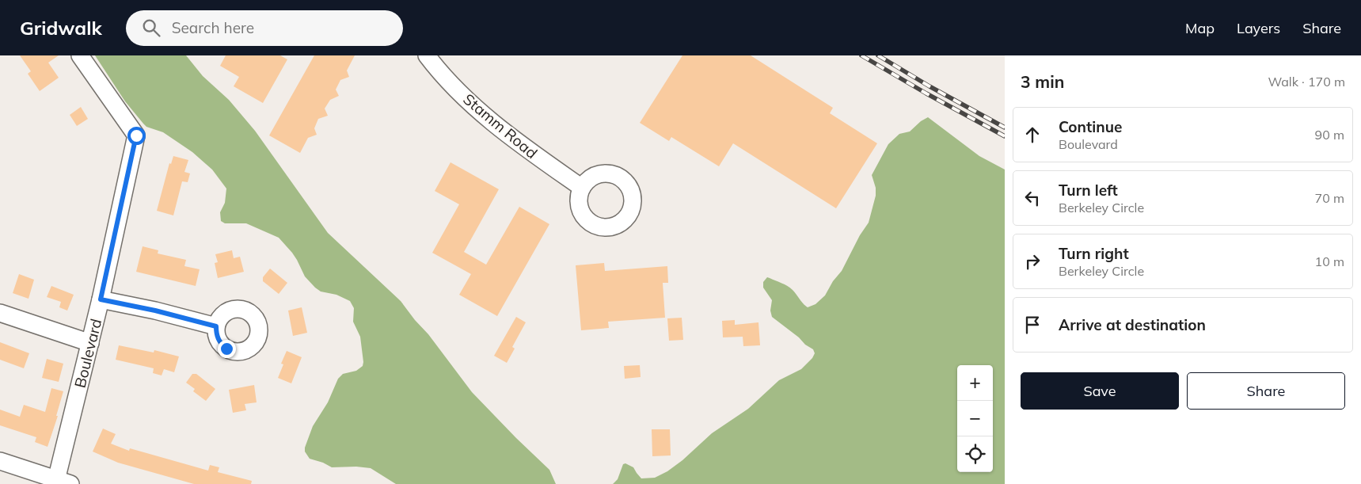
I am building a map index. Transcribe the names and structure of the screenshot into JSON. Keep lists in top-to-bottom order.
{
  "streets": {
    "street": ["Stamm Road", "Boulevard"]
  },
  "page": {
    "header": "Gridwalk",
    "search": "Search here",
    "nav": ["Map", "Layers", "Share"],
    "heading": ["3 min", "Walk · 170 m"],
    "list": [
      ["Continue", "Boulevard", "90 m"],
      ["Turn left", "Berkeley Circle", "70 m"],
      ["Turn right", "Berkeley Circle", "10 m"],
      "Arrive at destination"
    ],
    "buttons": ["Save", "Share"],
    "map_buttons": ["+", "−"]
  }
}
